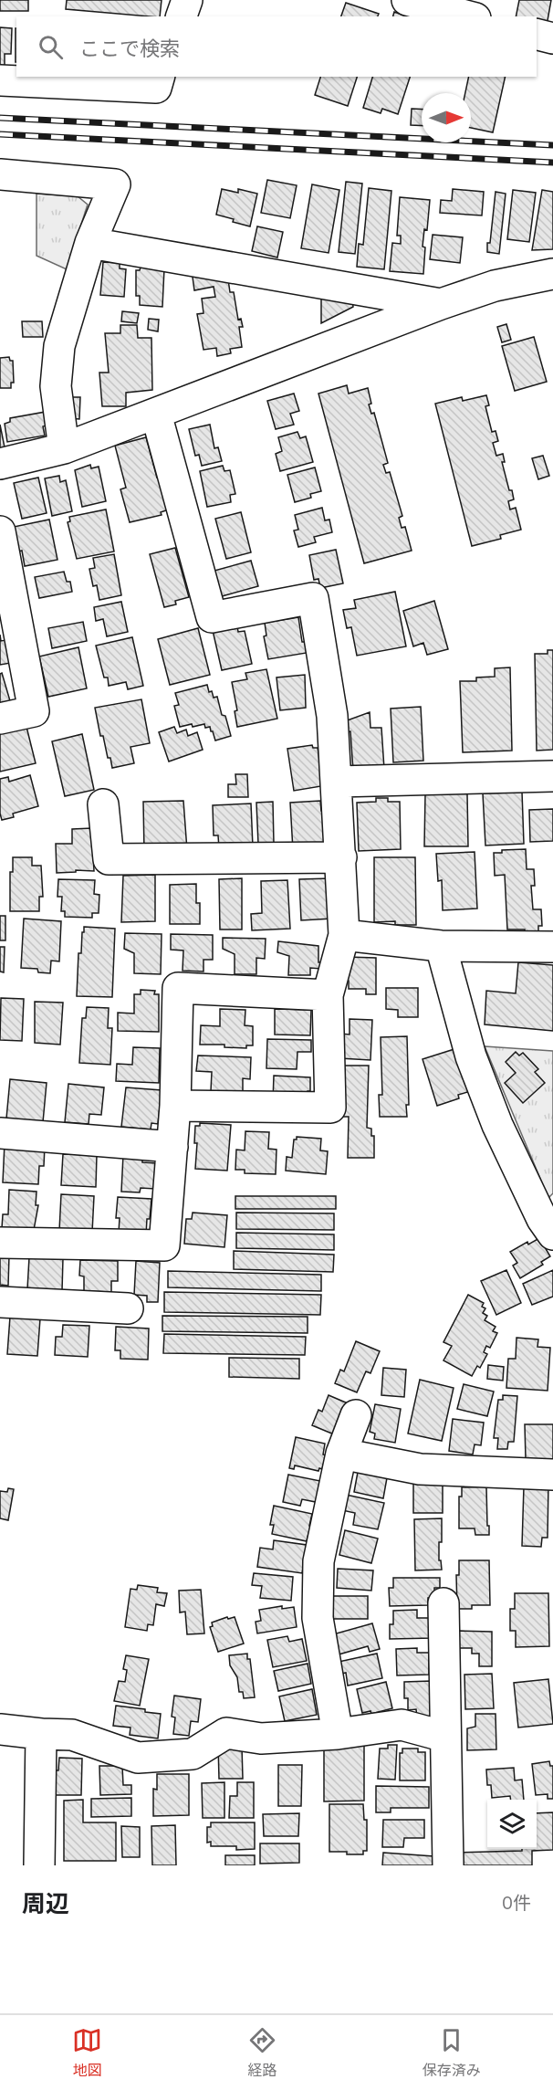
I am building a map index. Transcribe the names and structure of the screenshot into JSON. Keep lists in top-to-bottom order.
{
  "north": "right",
  "page": {
    "search": "ここで検索",
    "heading": ["周辺", "0件"],
    "nav": ["地図", "経路", "保存済み"]
  }
}
